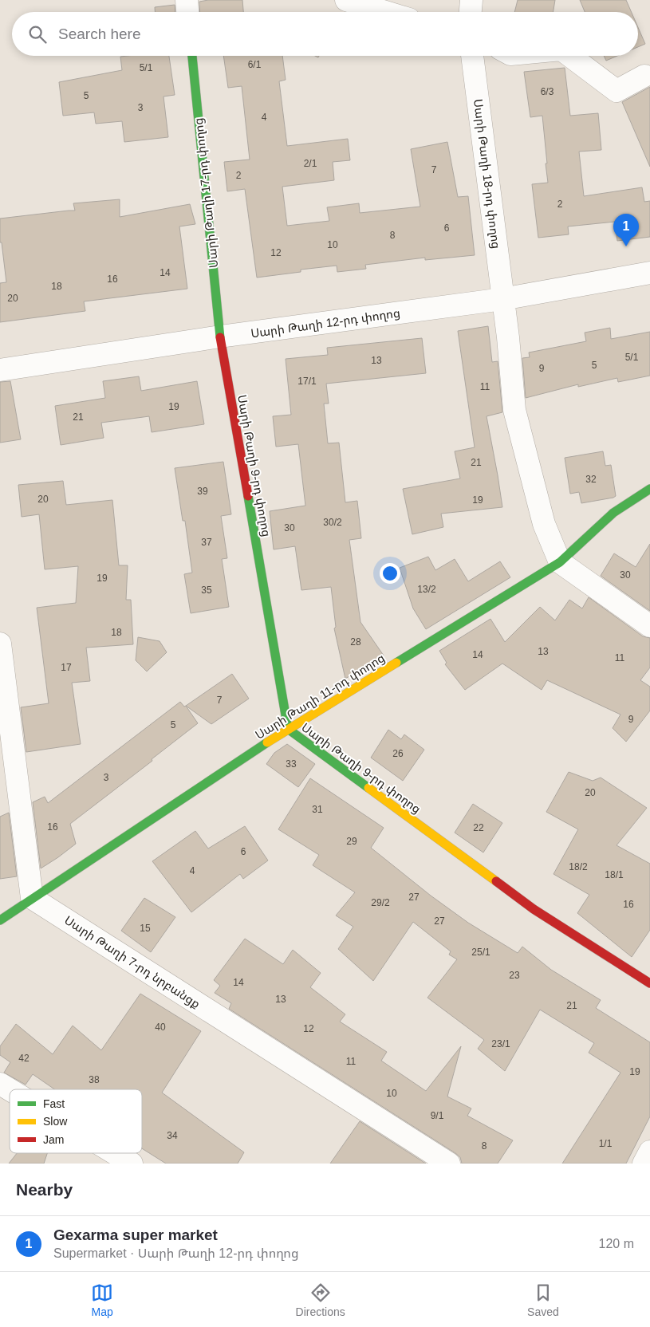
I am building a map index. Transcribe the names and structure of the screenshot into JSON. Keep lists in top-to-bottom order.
{
  "streets": {
    "street": [
      "Սարի Թաղի 18-րդ փողոց",
      "Սարի Թաղի 17-րդ փողոց",
      "Սարի Թաղի 12-րդ փողոց",
      "Սարի Թաղի 9-րդ փողոց",
      "Սարի Թաղի 11-րդ փողոց",
      "Սարի Թաղի 7-րդ նրբանցք"
    ]
  },
  "crossings": [
    ["Սարի Թաղի 18-րդ փողոց", "Սարի Թաղի 12-րդ փողոց"],
    ["Սարի Թաղի 18-րդ փողոց", "Սարի Թաղի 11-րդ փողոց"],
    ["Սարի Թաղի 17-րդ փողոց", "Սարի Թաղի 12-րդ փողոց"],
    ["Սարի Թաղի 17-րդ փողոց", "Սարի Թաղի 9-րդ փողոց"],
    ["Սարի Թաղի 12-րդ փողոց", "Սարի Թաղի 9-րդ փողոց"],
    ["Սարի Թաղի 9-րդ փողոց", "Սարի Թաղի 11-րդ փողոց"],
    ["Սարի Թաղի 11-րդ փողոց", "Սարի Թաղի 7-րդ նրբանցք"]
  ],
  "house_numbers": [
    "6/1",
    "5/1",
    "6/3",
    "5",
    "3",
    "4",
    "2/1",
    "7",
    "2",
    "2",
    "6",
    "8",
    "10",
    "12",
    "14",
    "16",
    "18",
    "20",
    "5/1",
    "13",
    "5",
    "9",
    "17/1",
    "11",
    "19",
    "21",
    "21",
    "32",
    "39",
    "20",
    "19",
    "30/2",
    "30",
    "37",
    "30",
    "19",
    "13/2",
    "35",
    "18",
    "28",
    "13",
    "14",
    "11",
    "17",
    "7",
    "9",
    "5",
    "26",
    "33",
    "3",
    "20",
    "31",
    "16",
    "22",
    "29",
    "6",
    "18/2",
    "4",
    "18/1",
    "27",
    "29/2",
    "16",
    "27",
    "15",
    "25/1",
    "23",
    "14",
    "13",
    "21",
    "40",
    "12",
    "23/1",
    "42",
    "11",
    "19",
    "38",
    "10",
    "9/1",
    "34",
    "1/1",
    "8"
  ],
  "legend": ["Fast", "Slow", "Jam"],
  "page": {
    "search": "Search here",
    "pins": "1",
    "heading": "Nearby",
    "list": [
      {
        "mark": "1",
        "name": "Gexarma super market",
        "note": "Supermarket · Սարի Թաղի 12-րդ փողոց",
        "value": "120 m"
      }
    ],
    "nav": ["Map", "Directions", "Saved"]
  }
}
